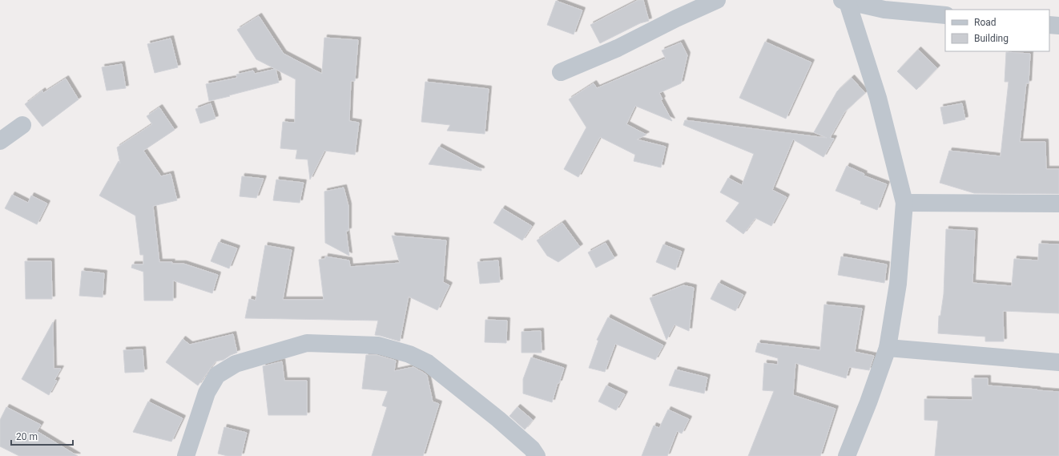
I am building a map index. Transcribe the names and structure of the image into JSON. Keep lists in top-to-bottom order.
{
  "legend": ["Road", "Building"],
  "scale_bar": "20 m"
}
